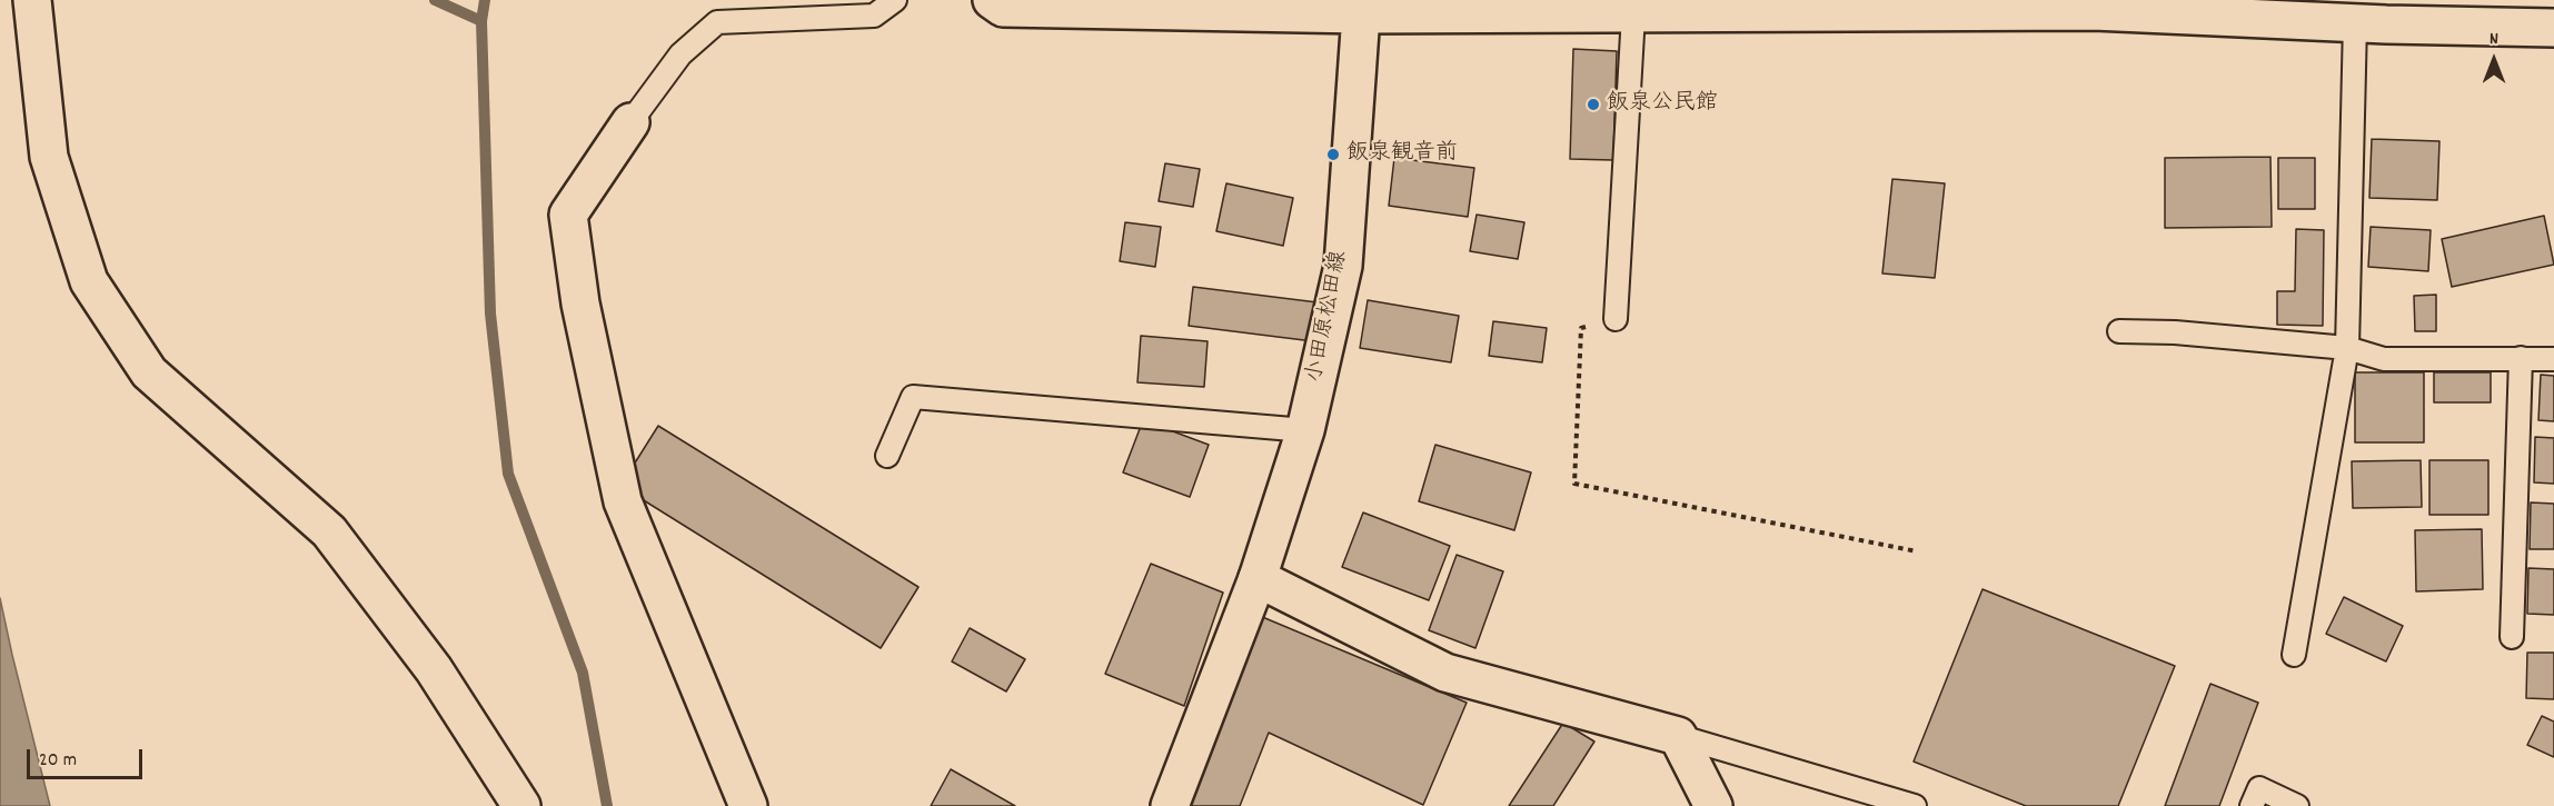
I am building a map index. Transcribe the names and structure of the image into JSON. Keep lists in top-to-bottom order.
{
  "streets": {
    "street": ["小田原松田線"]
  },
  "places": ["飯泉公民館", "飯泉観音前"],
  "scale_bar": "20 m",
  "north": "top"
}
